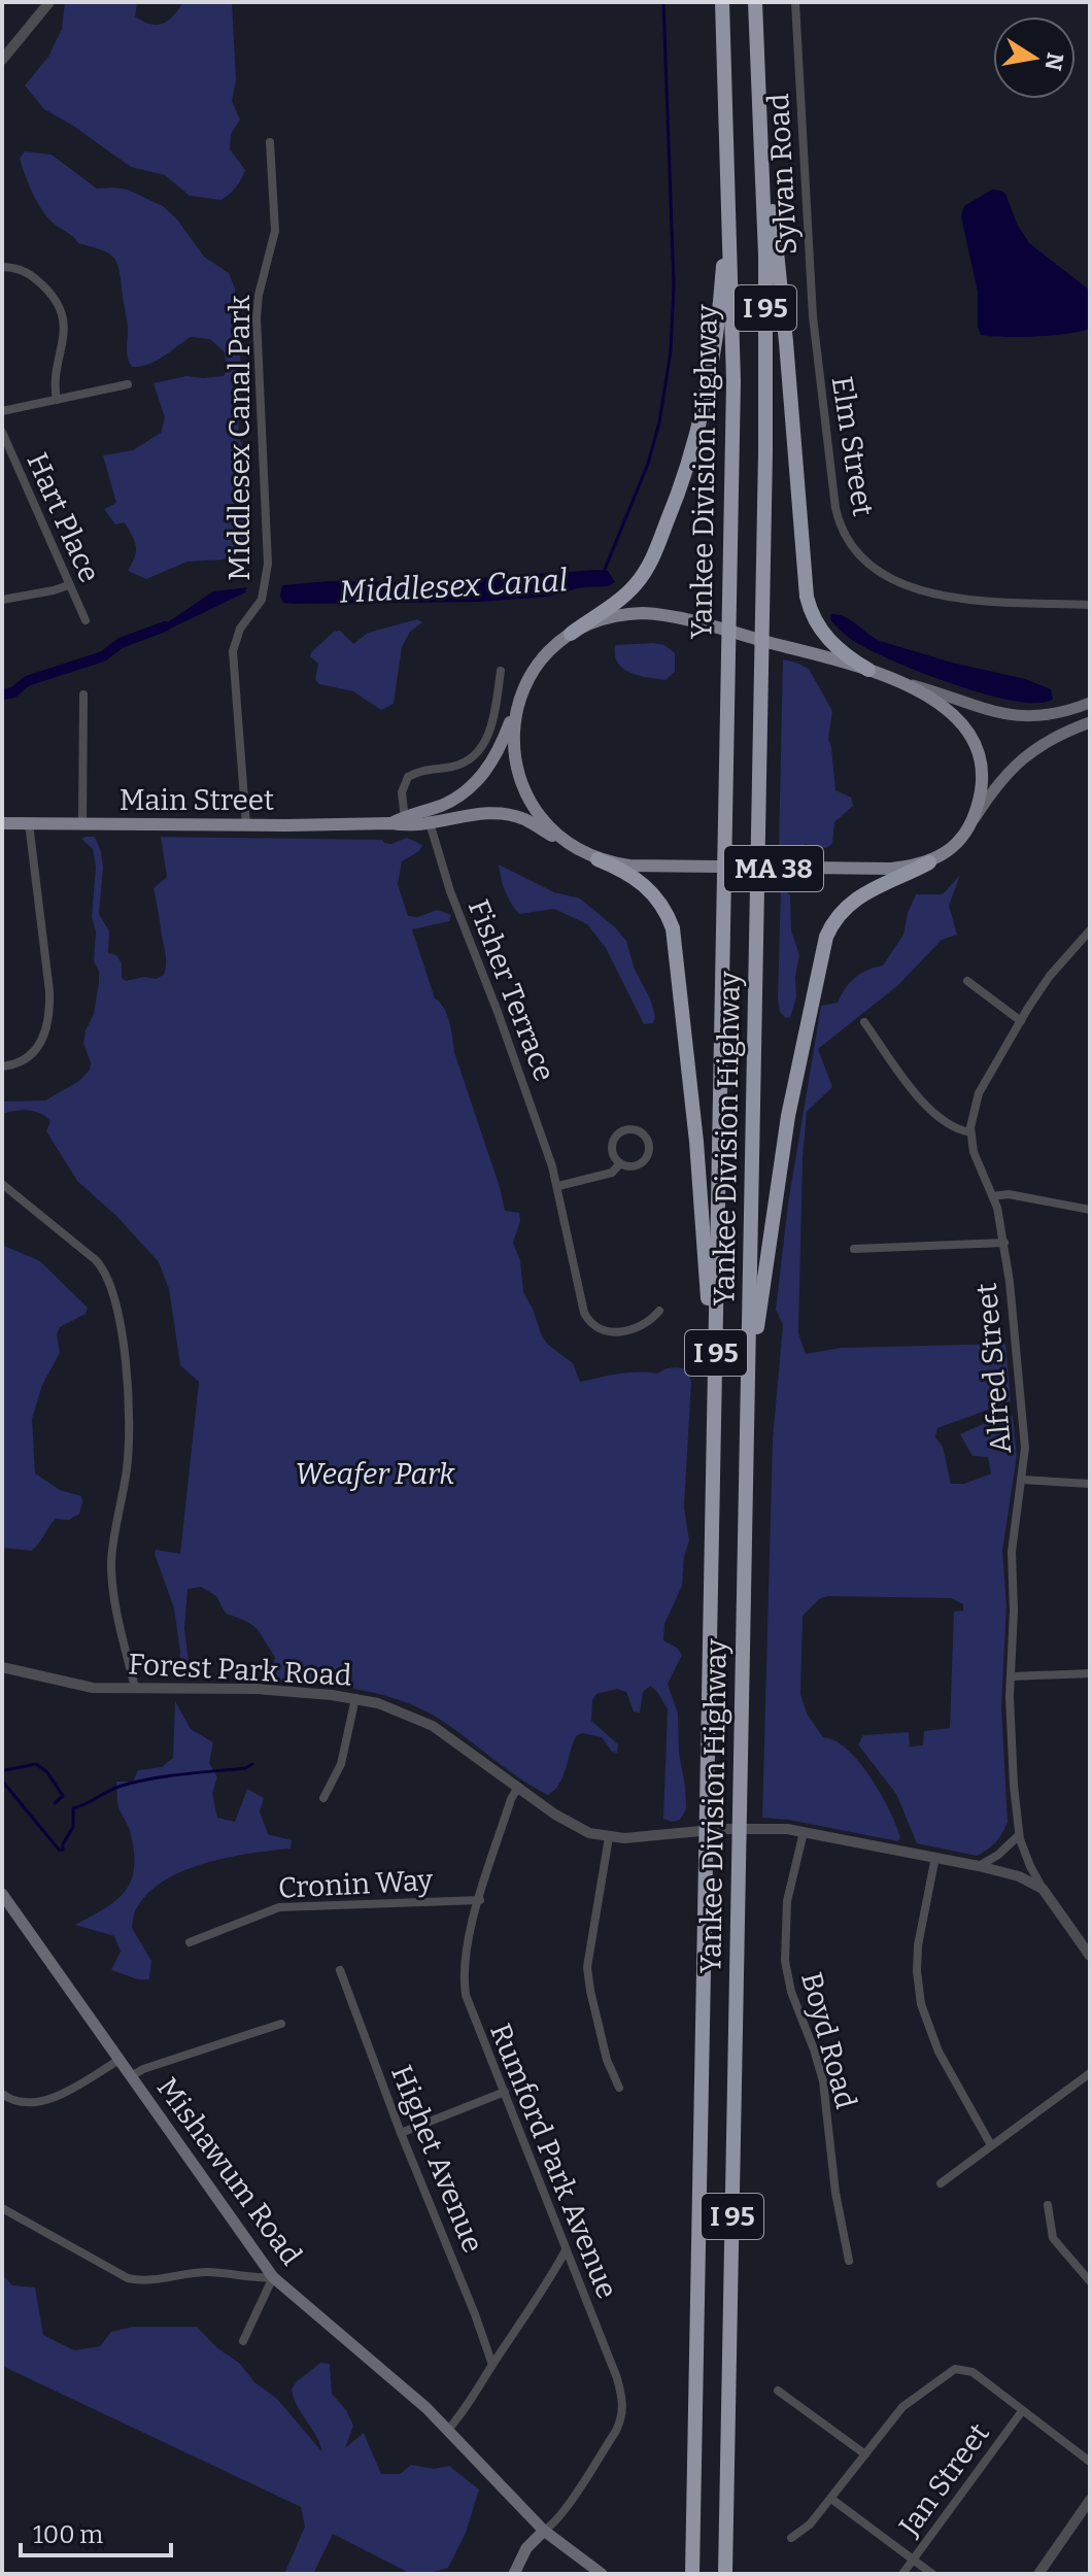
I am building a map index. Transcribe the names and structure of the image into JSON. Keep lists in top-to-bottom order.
{
  "streets": {
    "highway": ["I 95", "Yankee Division Highway"],
    "main road": ["Main Street", "MA 38", "Mishawum Road"],
    "street": [
      "Sylvan Road",
      "Middlesex Canal Park",
      "Elm Street",
      "Hart Place",
      "Fisher Terrace",
      "Alfred Street",
      "Forest Park Road",
      "Cronin Way",
      "Boyd Road",
      "Highet Avenue",
      "Rumford Park Avenue",
      "Jan Street"
    ]
  },
  "crossings": [
    ["Sylvan Road", "Elm Street"],
    ["Middlesex Canal Park", "Main Street"],
    ["Main Street", "MA 38"],
    ["Main Street", "Fisher Terrace"],
    ["Alfred Street", "Forest Park Road"],
    ["Forest Park Road", "Boyd Road"],
    ["Forest Park Road", "Rumford Park Avenue"],
    ["Cronin Way", "Rumford Park Avenue"],
    ["Rumford Park Avenue", "Mishawum Road"]
  ],
  "water": ["Middlesex Canal"],
  "parks": ["Weafer Park"],
  "scale_bar": "100 m",
  "north": "right"
}
